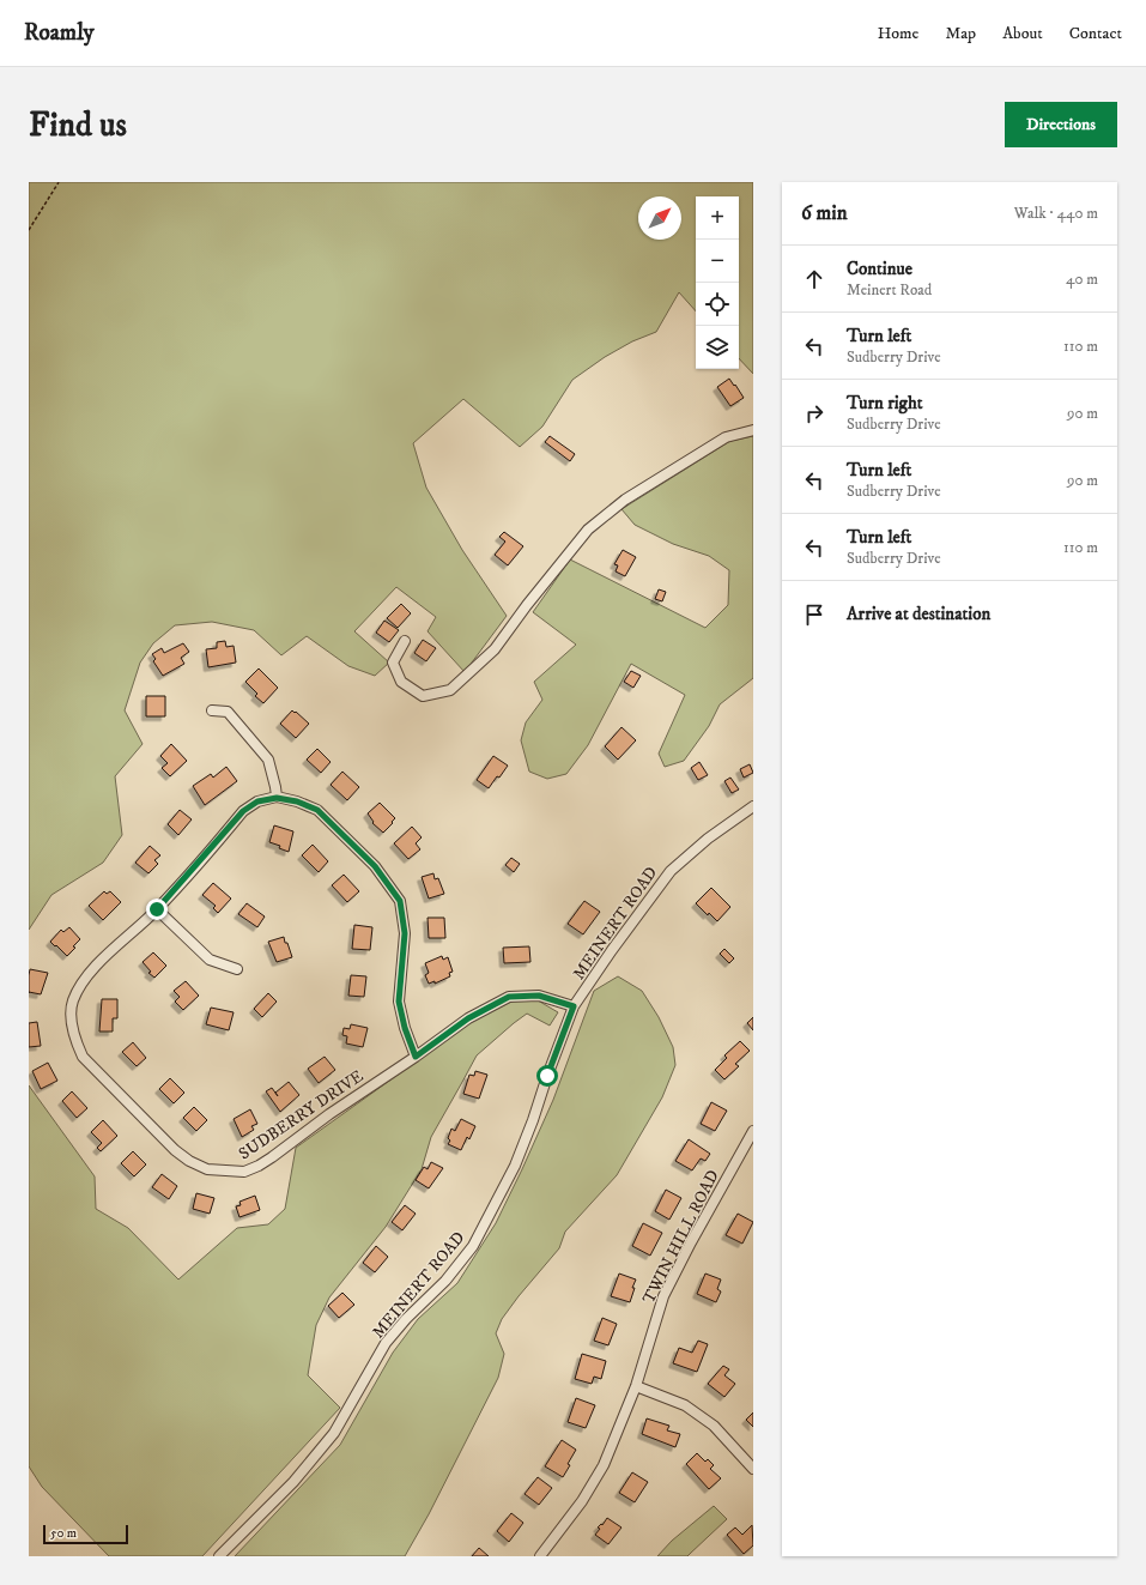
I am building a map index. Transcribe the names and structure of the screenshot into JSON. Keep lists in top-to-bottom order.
{
  "streets": {
    "street": ["MEINERT ROAD", "SUDBERRY DRIVE", "TWIN HILL ROAD"]
  },
  "crossings": [
    ["MEINERT ROAD", "SUDBERRY DRIVE"]
  ],
  "scale_bar": "50 m",
  "north": "top right",
  "page": {
    "header": "Roamly",
    "nav": [
      "Home",
      "Map",
      "About",
      "Contact"
    ],
    "buttons": "Directions",
    "title": "Find us",
    "heading": ["6 min", "Walk · 440 m"],
    "map_buttons": ["+", "−"],
    "list": [
      ["Continue", "Meinert Road", "40 m"],
      ["Turn left", "Sudberry Drive", "110 m"],
      ["Turn right", "Sudberry Drive", "90 m"],
      ["Turn left", "Sudberry Drive", "90 m"],
      ["Turn left", "Sudberry Drive", "110 m"],
      "Arrive at destination"
    ],
    "scale": "50 m"
  }
}
